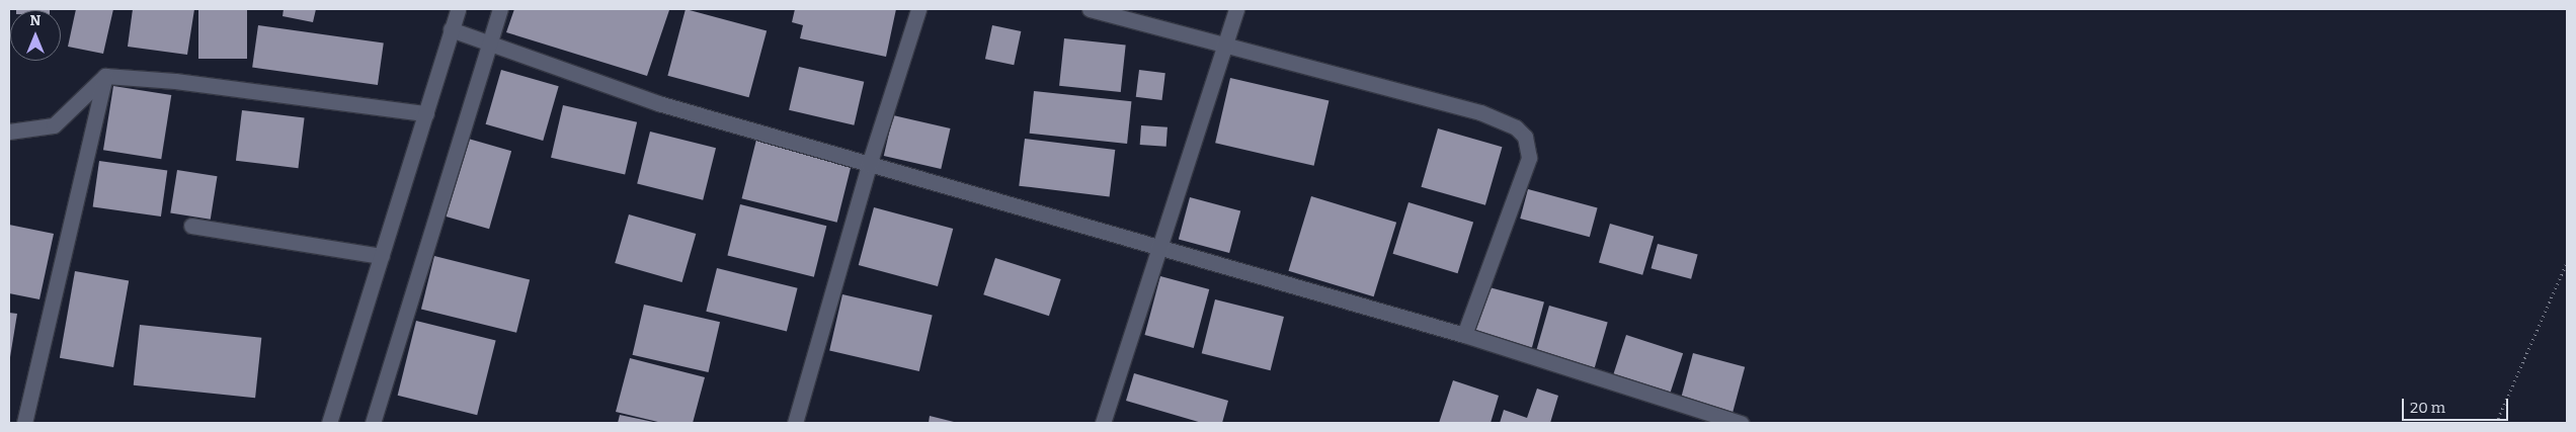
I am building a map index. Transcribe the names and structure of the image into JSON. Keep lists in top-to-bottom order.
{
  "scale_bar": "20 m",
  "north": "top"
}
